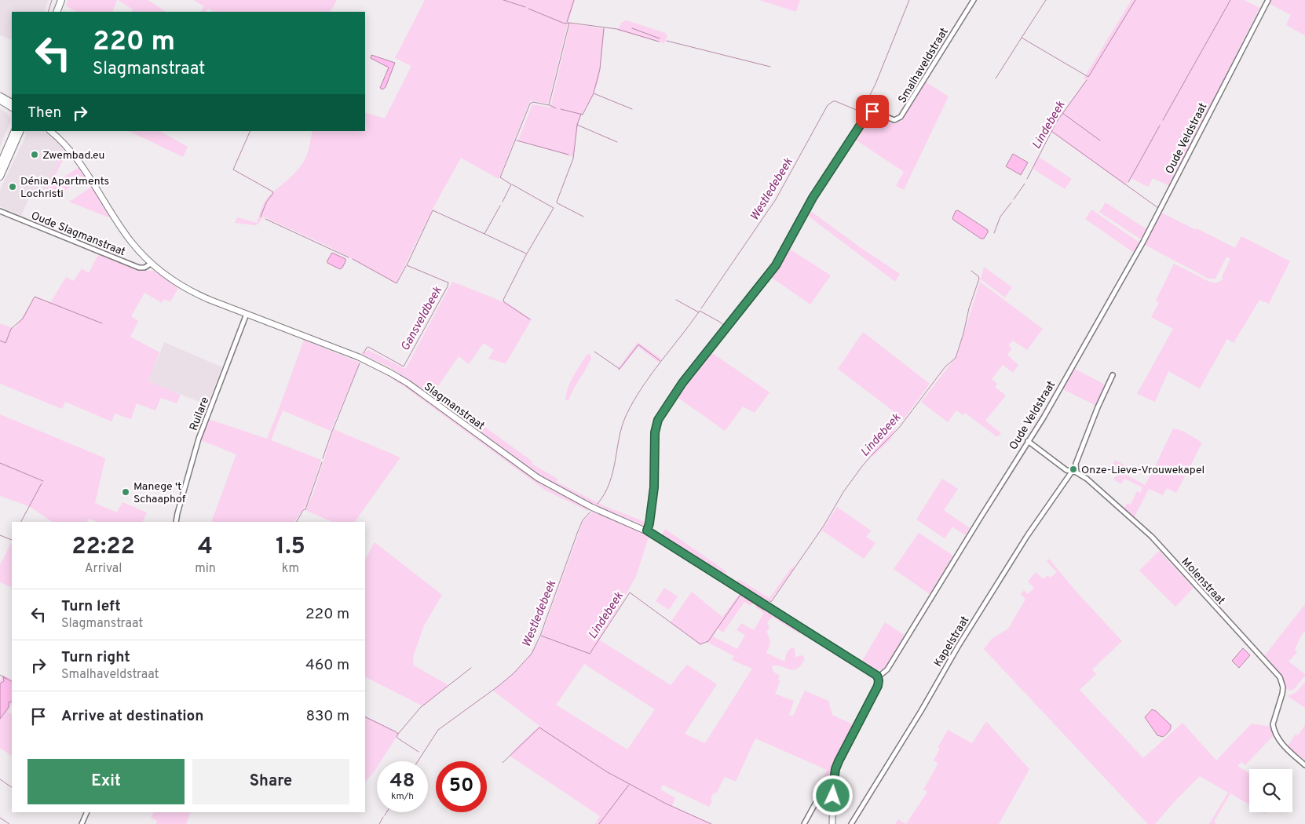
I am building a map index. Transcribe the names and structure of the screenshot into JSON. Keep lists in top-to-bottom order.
{
  "streets": {
    "main road": ["Oude Veldstraat", "Slagmanstraat"],
    "street": [
      "Smalhaveldstraat",
      "Oude Slagmanstraat",
      "Ruilare",
      "Molenstraat",
      "Kapelstraat"
    ]
  },
  "crossings": [
    ["Smalhaveldstraat", "Slagmanstraat"],
    ["Oude Veldstraat", "Slagmanstraat"],
    ["Oude Veldstraat", "Molenstraat"],
    ["Oude Slagmanstraat", "Slagmanstraat"],
    ["Slagmanstraat", "Ruilare"],
    ["Molenstraat", "Kapelstraat"]
  ],
  "water": ["Lindebeek", "Westledebeek", "Gansveldbeek"],
  "places": [
    "Zwembad.eu",
    "Dénia Apartments Lochristi",
    "Onze-Lieve-Vrouwekapel",
    "Manege 't Schaaphof"
  ],
  "page": {
    "turn": ["220 m", "Slagmanstraat"],
    "then": "Then",
    "eta": [
      "22:22",
      "Arrival",
      "4",
      "min",
      "1.5",
      "km"
    ],
    "list": [
      {
        "name": "Turn left",
        "note": "Slagmanstraat",
        "value": "220 m"
      },
      {
        "name": "Turn right",
        "note": "Smalhaveldstraat",
        "value": "460 m"
      },
      {
        "name": "Arrive at destination",
        "value": "830 m"
      }
    ],
    "buttons": ["Exit", "Share"],
    "speed": "48 km/h",
    "limit": "50"
  }
}
